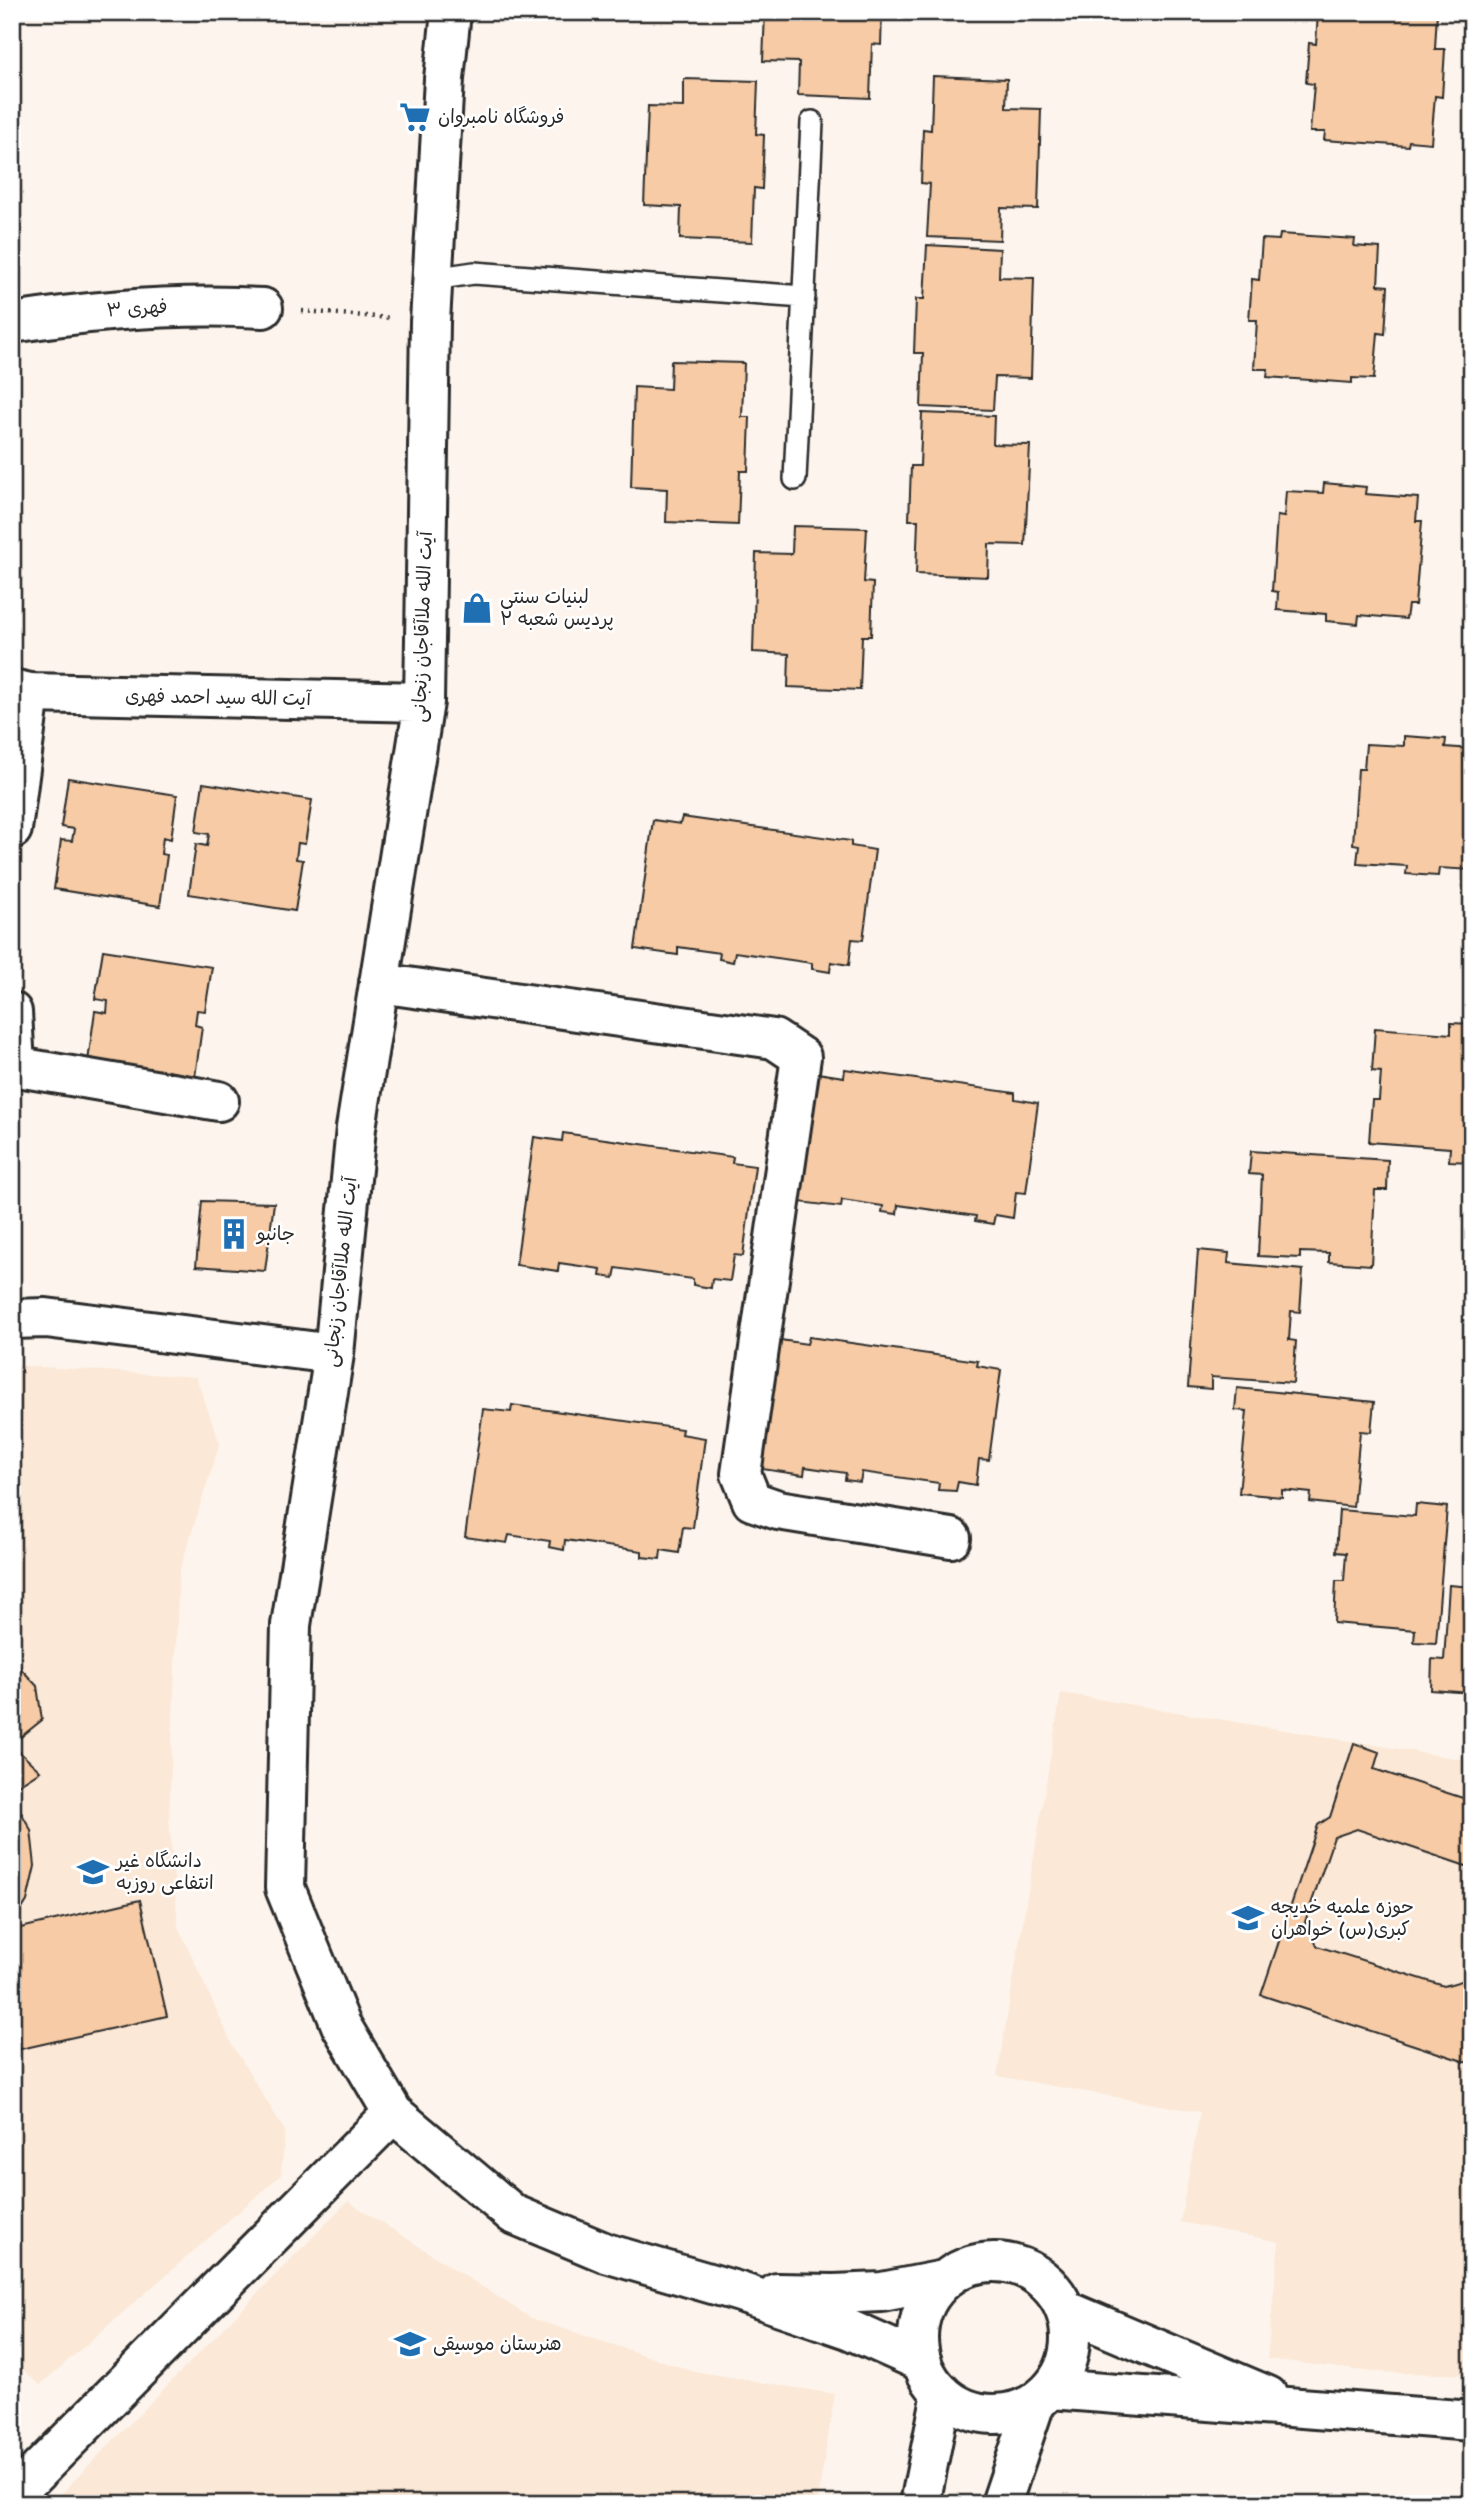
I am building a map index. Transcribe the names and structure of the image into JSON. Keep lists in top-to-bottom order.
{
  "streets": {
    "main road": ["فهری ۳", "آیت الله ملاآقاجان زنجانی", "آیت الله سید احمد فهری"]
  },
  "crossings": [
    ["آیت الله ملاآقاجان زنجانی", "آیت الله سید احمد فهری"]
  ],
  "places": {
    "supermarket": ["فروشگاه نامبروان"],
    "shop": ["لبنیات سنتی پردیس شعبه ۲"],
    "building": ["جانبو"],
    "school or university": ["دانشگاه غیر انتفاعی روزبه", "حوزه علمیه خدیجه کبری(س) خواهران", "هنرستان موسیقی"]
  }
}
